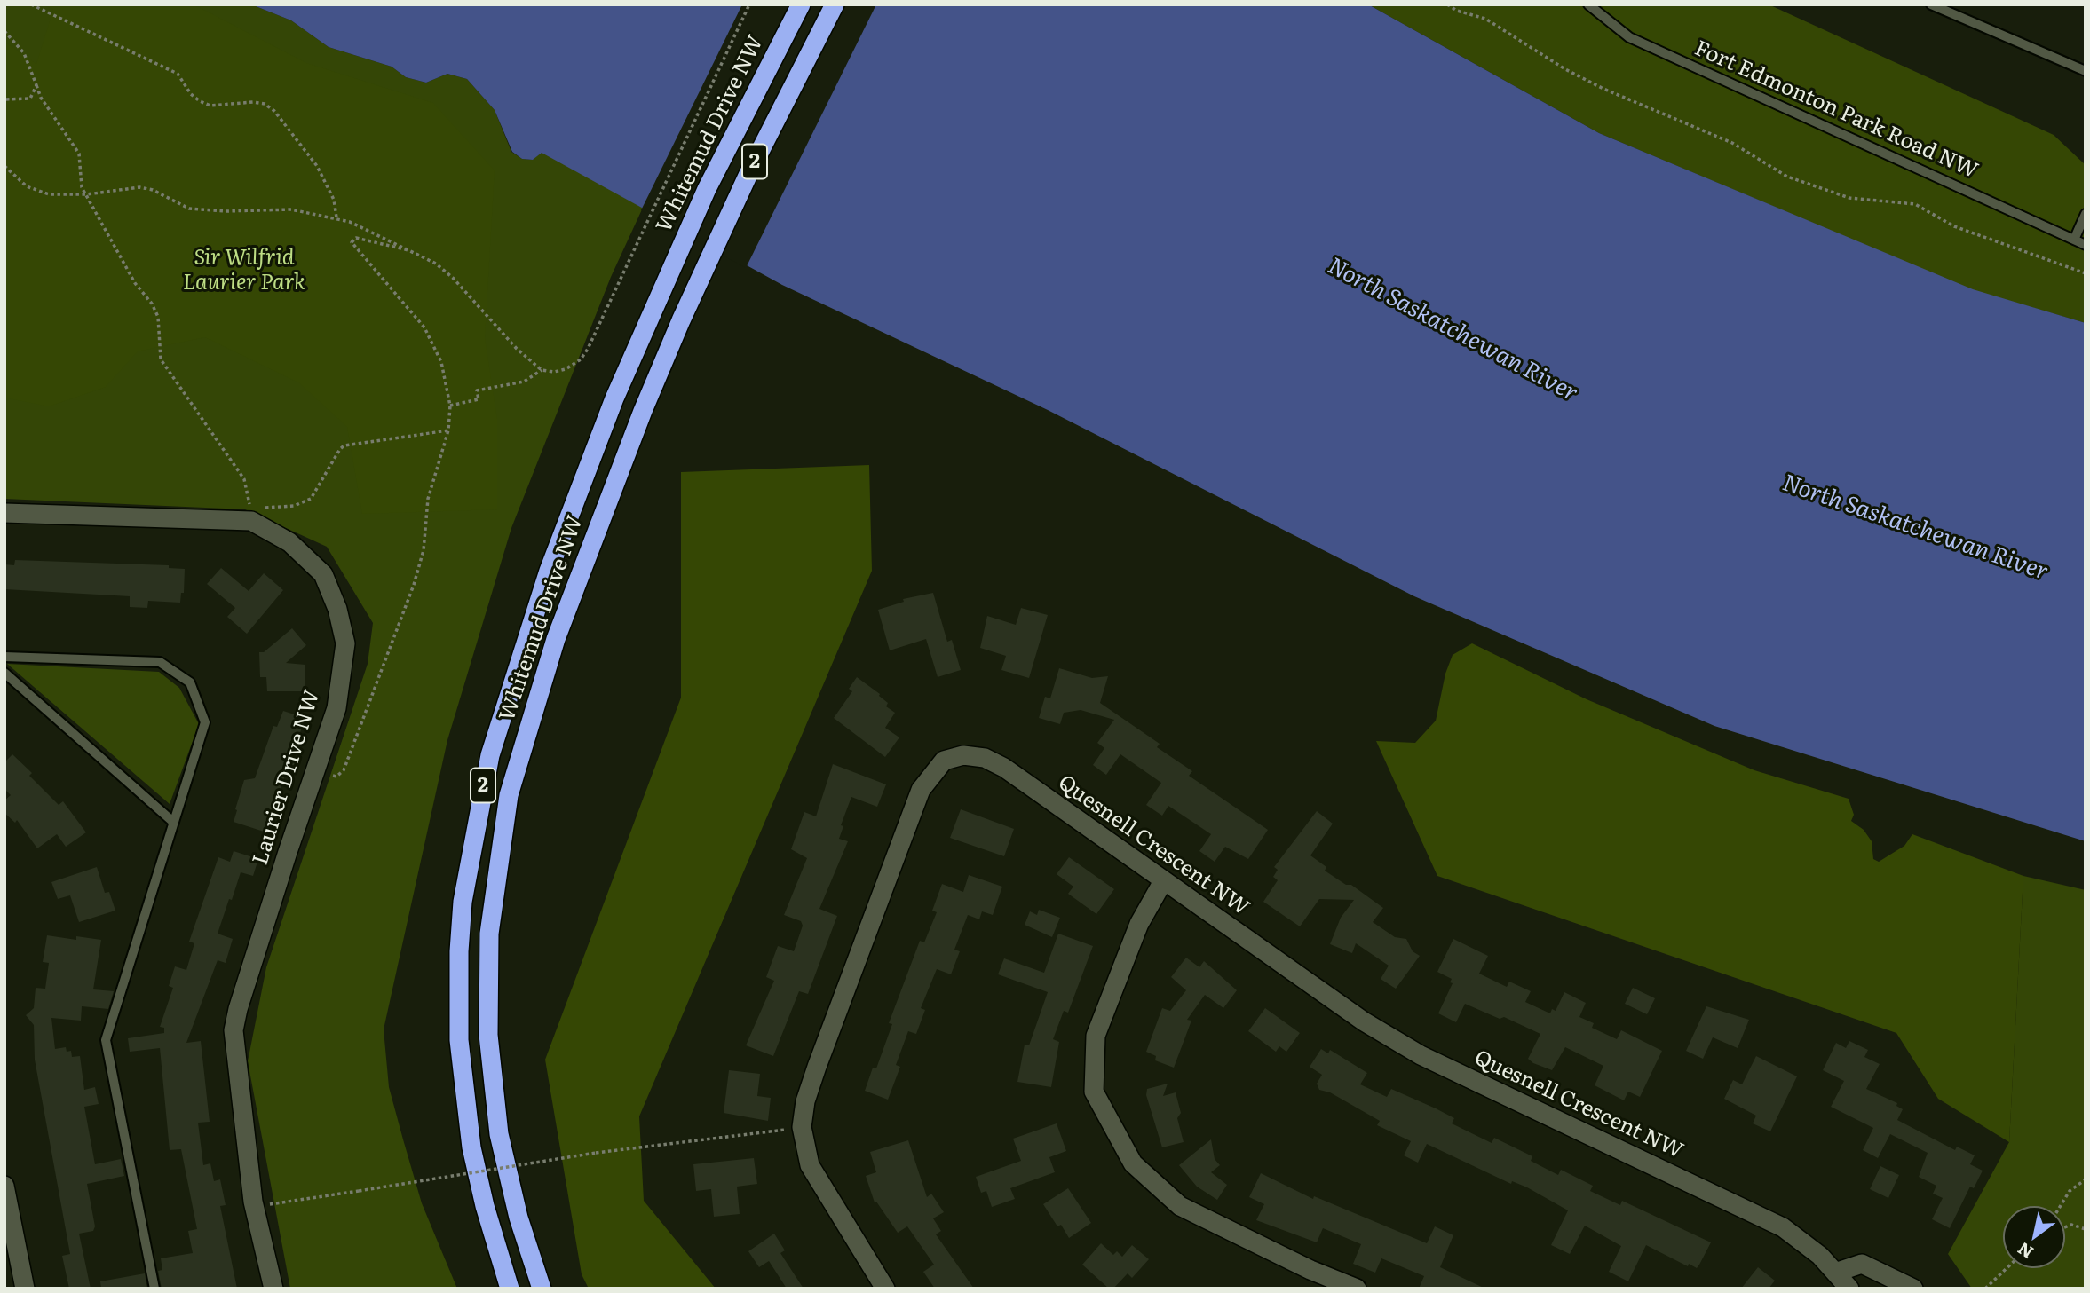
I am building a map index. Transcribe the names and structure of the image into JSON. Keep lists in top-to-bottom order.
{
  "streets": {
    "highway": ["Whitemud Drive NW", "2"],
    "street": ["Laurier Drive NW", "Quesnell Crescent NW"],
    "lane": ["Fort Edmonton Park Road NW"]
  },
  "water": ["North Saskatchewan River"],
  "parks": ["Sir Wilfrid Laurier Park"],
  "north": "bottom left"
}
